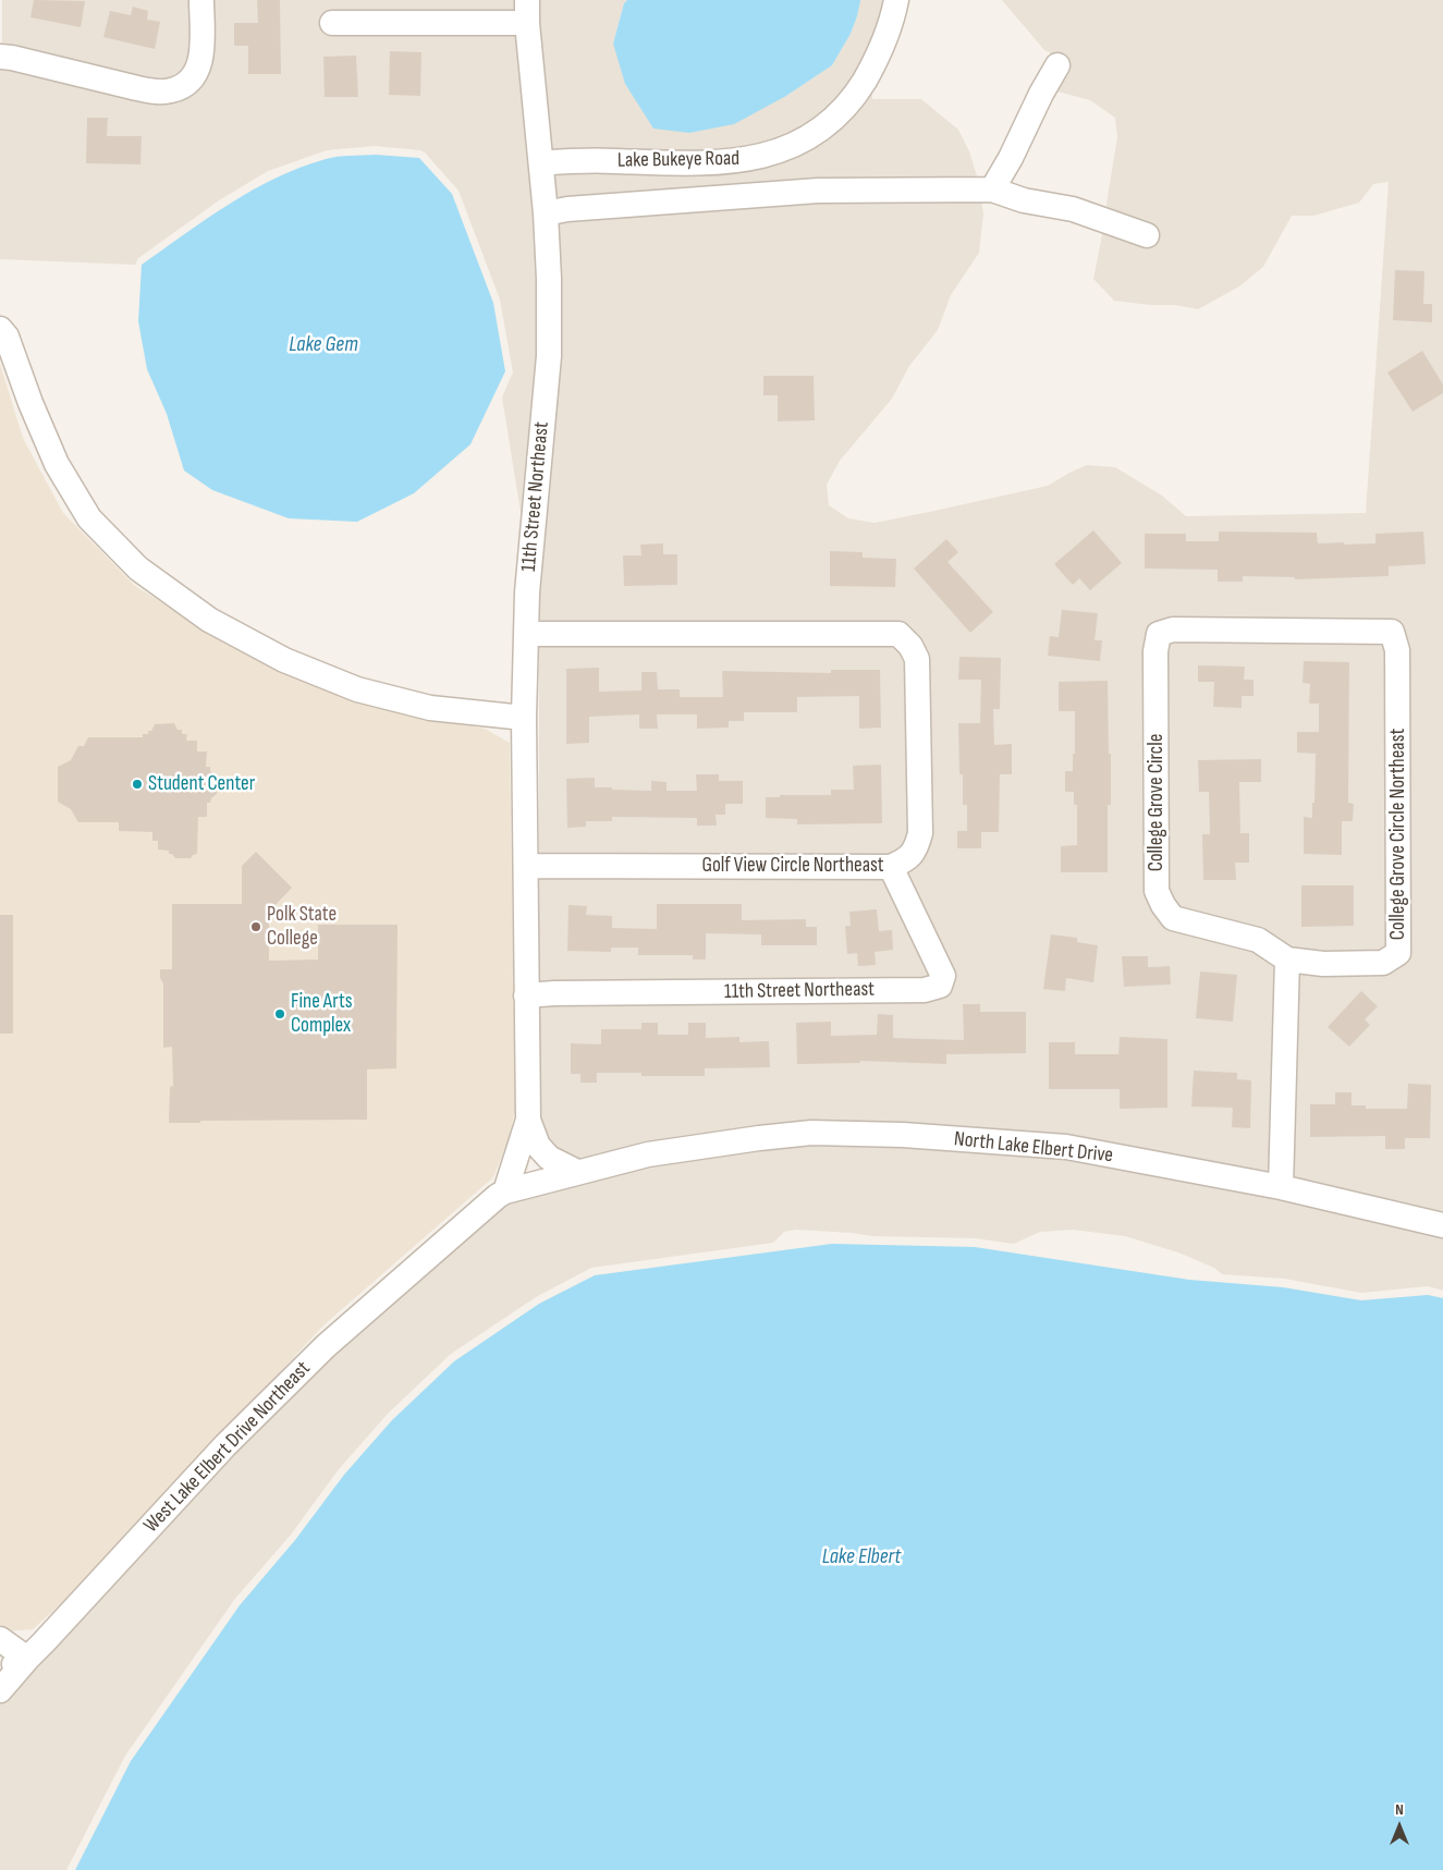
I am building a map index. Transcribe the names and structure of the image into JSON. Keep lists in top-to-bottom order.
{
  "streets": {
    "street": [
      "Lake Bukeye Road",
      "11th Street Northeast",
      "College Grove Circle",
      "College Grove Circle Northeast",
      "Golf View Circle Northeast",
      "North Lake Elbert Drive",
      "West Lake Elbert Drive Northeast"
    ]
  },
  "crossings": [
    ["Lake Bukeye Road", "11th Street Northeast"],
    ["11th Street Northeast", "Golf View Circle Northeast"],
    ["11th Street Northeast", "North Lake Elbert Drive"],
    ["11th Street Northeast", "West Lake Elbert Drive Northeast"],
    ["College Grove Circle", "College Grove Circle Northeast"],
    ["North Lake Elbert Drive", "West Lake Elbert Drive Northeast"]
  ],
  "water": ["Lake Gem", "Lake Elbert"],
  "places": ["Student Center", "Polk State College", "Fine Arts Complex"],
  "north": "top"
}
